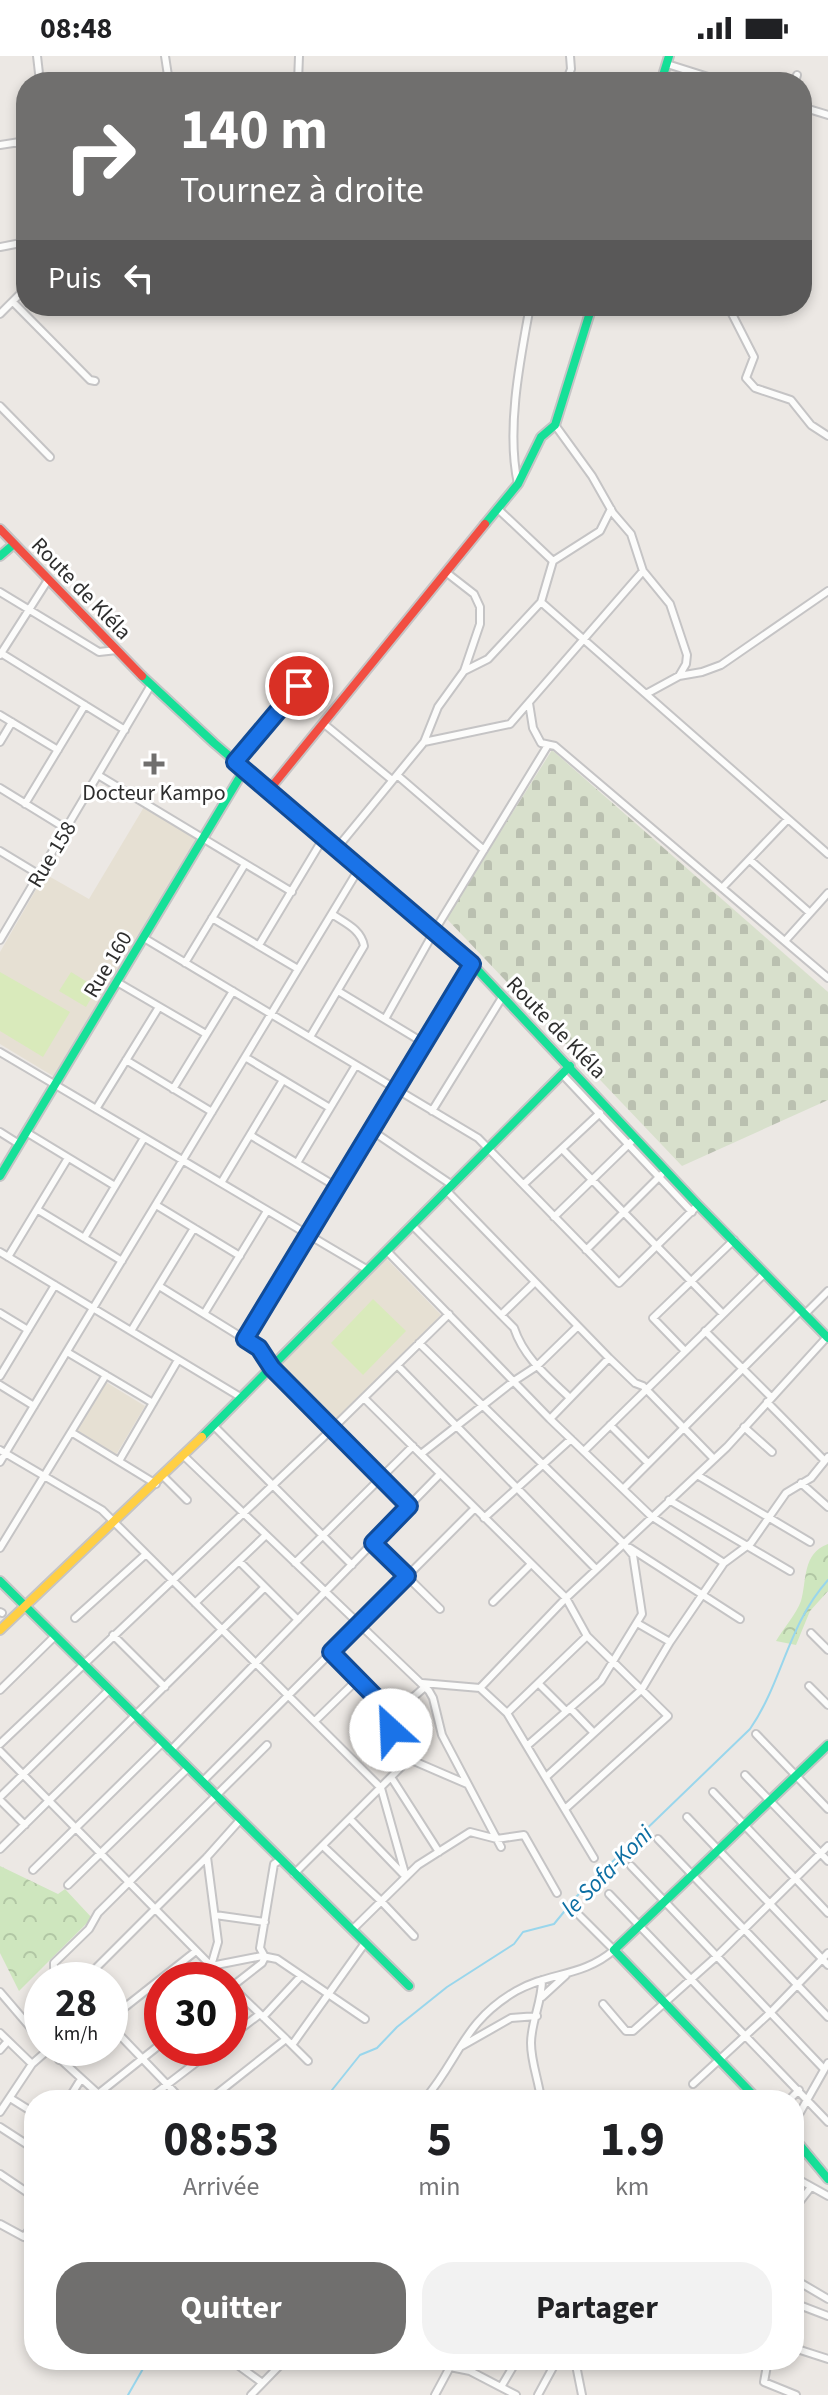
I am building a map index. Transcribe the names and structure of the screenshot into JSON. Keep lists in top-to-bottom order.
{
  "streets": {
    "street": ["Route de Kléla", "Rue 158", "Rue 160"]
  },
  "crossings": [
    ["Route de Kléla", "Rue 158"],
    ["Route de Kléla", "Rue 160"]
  ],
  "water": ["le Sofa-Koni"],
  "places": {
    "health": ["Docteur Kampo"]
  },
  "page": {
    "status": "08:48",
    "turn": ["140 m", "Tournez à droite"],
    "then": "Puis",
    "speed": "28 km/h",
    "limit": "30",
    "eta": [
      "08:53",
      "Arrivée",
      "5",
      "min",
      "1.9",
      "km"
    ],
    "buttons": ["Quitter", "Partager"]
  }
}
